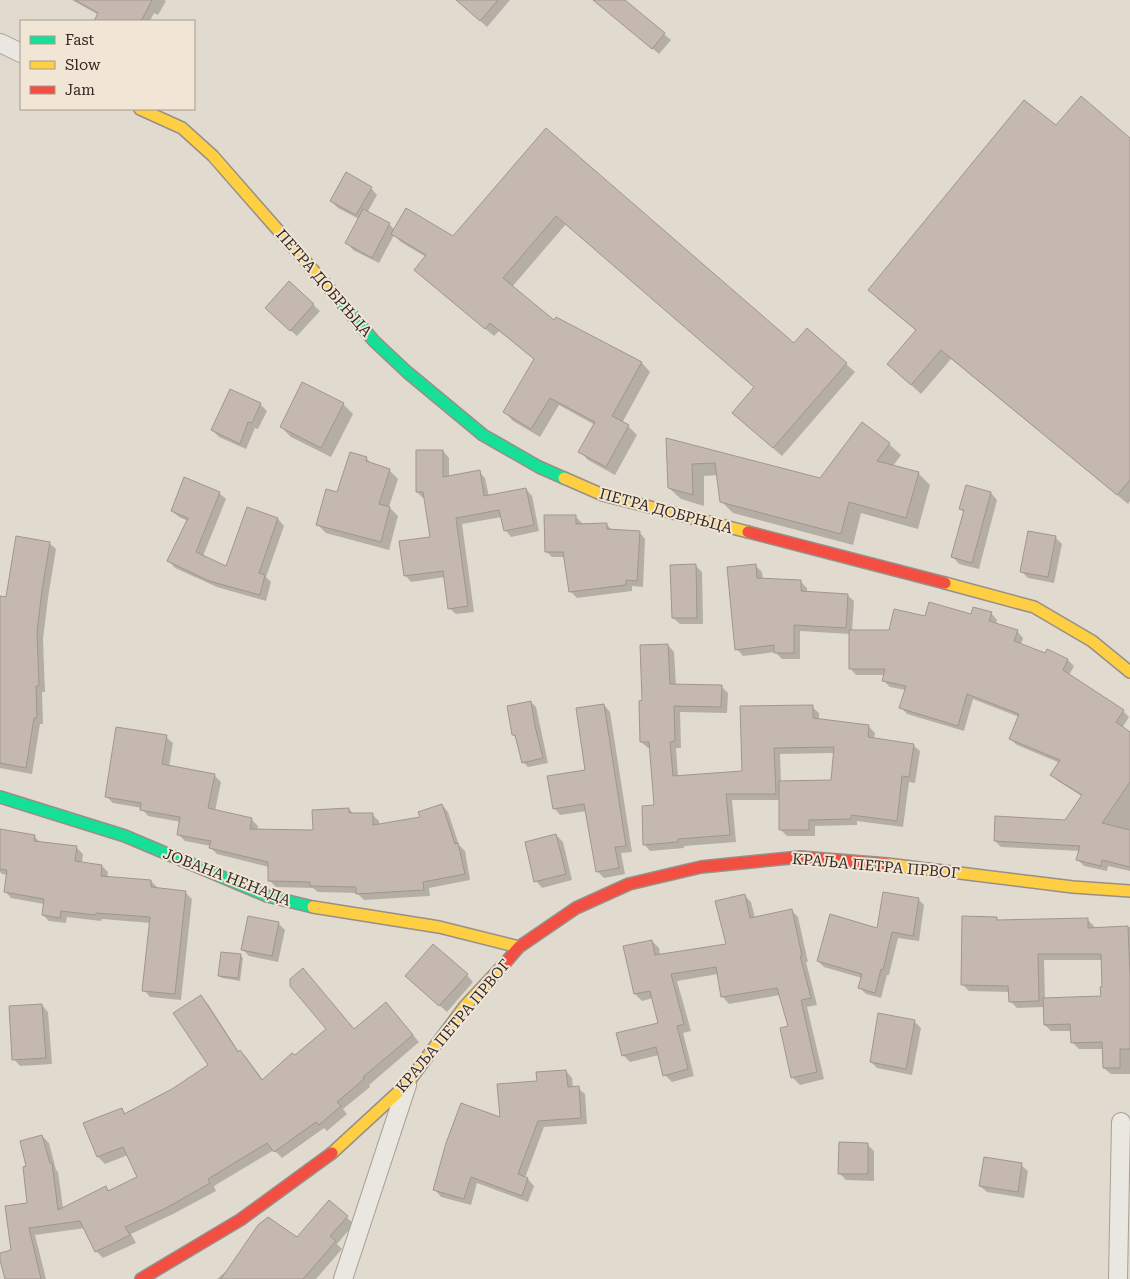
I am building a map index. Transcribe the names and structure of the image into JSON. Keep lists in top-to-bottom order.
{
  "streets": {
    "street": ["ПЕТРА ДОБРЊЦА", "КРАЉА ПЕТРА ПРВОГ", "ЈОВАНА НЕНАДА"]
  },
  "crossings": [
    ["КРАЉА ПЕТРА ПРВОГ", "ЈОВАНА НЕНАДА"]
  ],
  "legend": ["Fast", "Slow", "Jam"]
}
